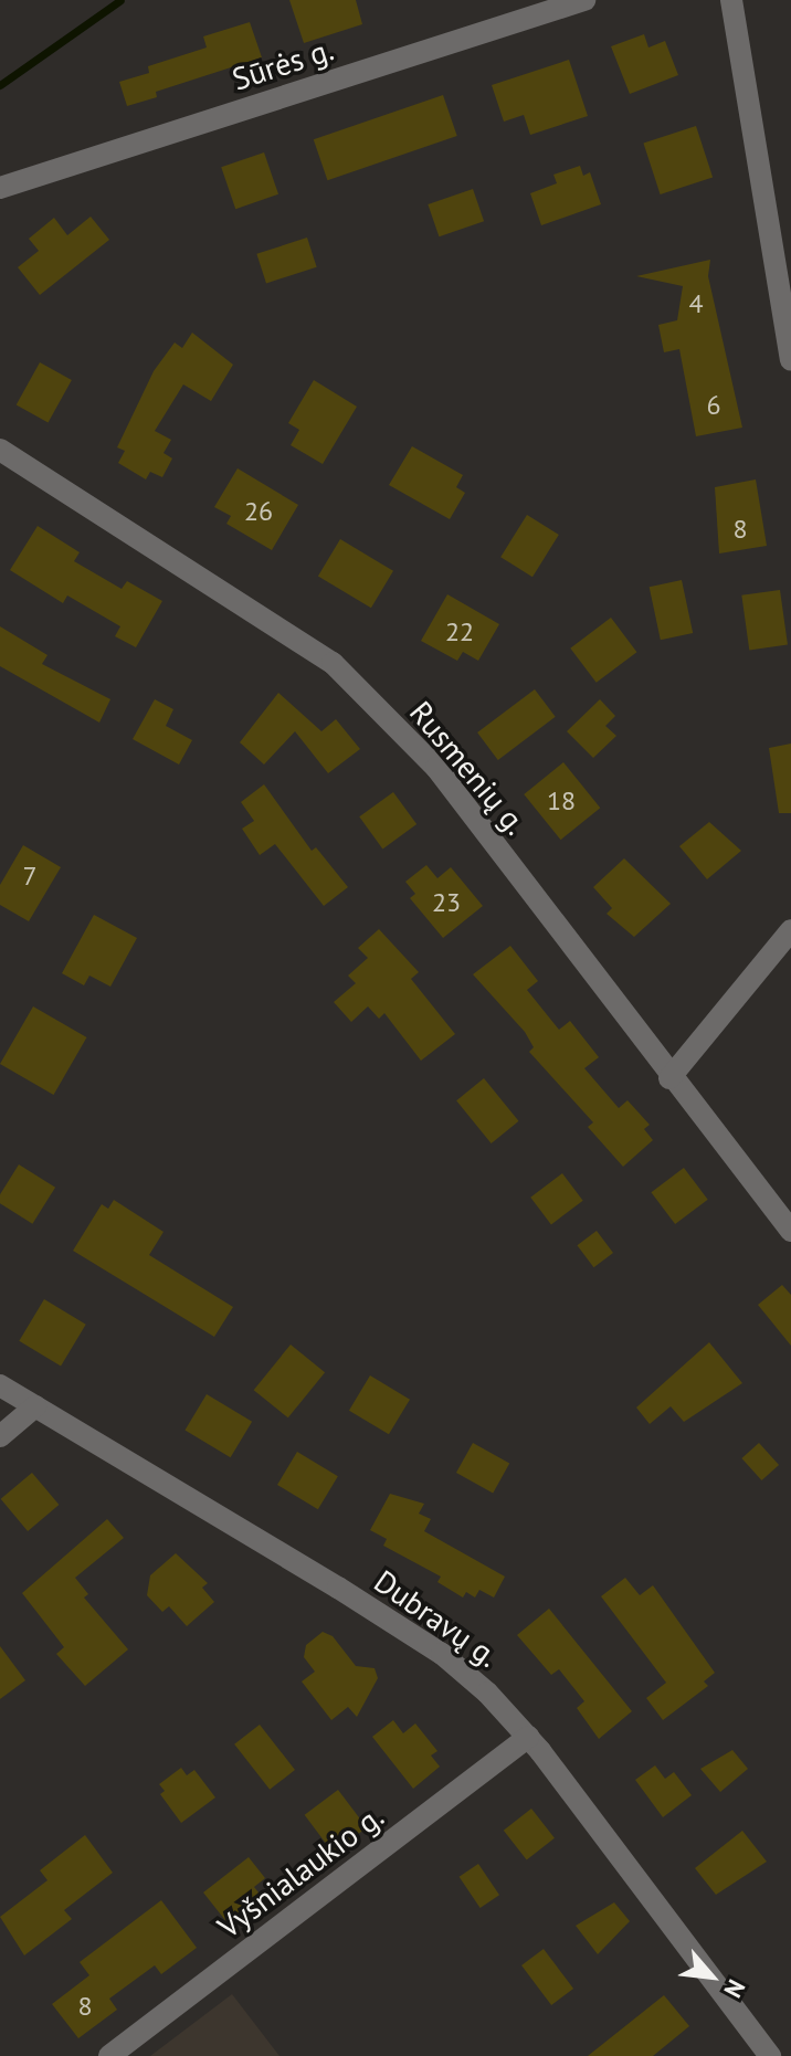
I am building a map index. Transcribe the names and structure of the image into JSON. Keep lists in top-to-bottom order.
{
  "streets": {
    "street": [
      "Sūrės g.",
      "Rusmenių g.",
      "Dubravų g.",
      "Vyšnialaukio g."
    ]
  },
  "crossings": [
    ["Dubravų g.", "Vyšnialaukio g."]
  ],
  "house_numbers": [
    "4",
    "6",
    "26",
    "8",
    "22",
    "18",
    "7",
    "23",
    "8"
  ],
  "north": "bottom right"
}
